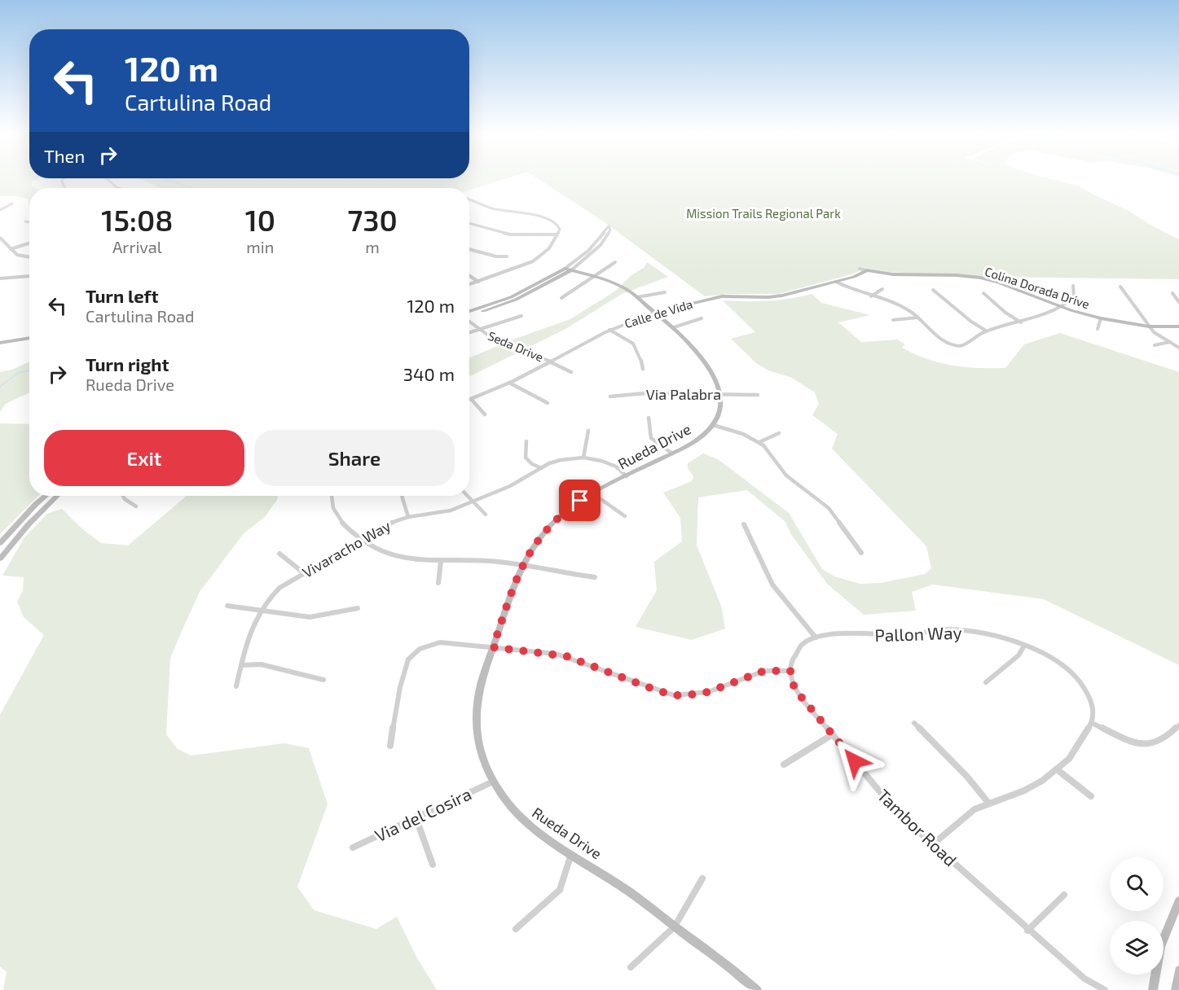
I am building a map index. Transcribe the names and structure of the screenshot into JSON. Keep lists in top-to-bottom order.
{
  "streets": {
    "street": [
      "Colina Dorada Drive",
      "Calle de Vida",
      "Seda Drive",
      "Via Palabra",
      "Rueda Drive",
      "Vivaracho Way",
      "Pallon Way",
      "Via del Cosira",
      "Tambor Road"
    ]
  },
  "crossings": [
    ["Colina Dorada Drive", "Calle de Vida"],
    ["Calle de Vida", "Seda Drive"],
    ["Via Palabra", "Rueda Drive"],
    ["Rueda Drive", "Vivaracho Way"],
    ["Rueda Drive", "Via del Cosira"]
  ],
  "parks": ["Mission Trails Regional Park"],
  "page": {
    "turn": ["120 m", "Cartulina Road"],
    "then": "Then",
    "eta": [
      "15:08",
      "Arrival",
      "10",
      "min",
      "730",
      "m"
    ],
    "list": [
      {
        "name": "Turn left",
        "note": "Cartulina Road",
        "value": "120 m"
      },
      {
        "name": "Turn right",
        "note": "Rueda Drive",
        "value": "340 m"
      }
    ],
    "buttons": ["Exit", "Share"]
  }
}
